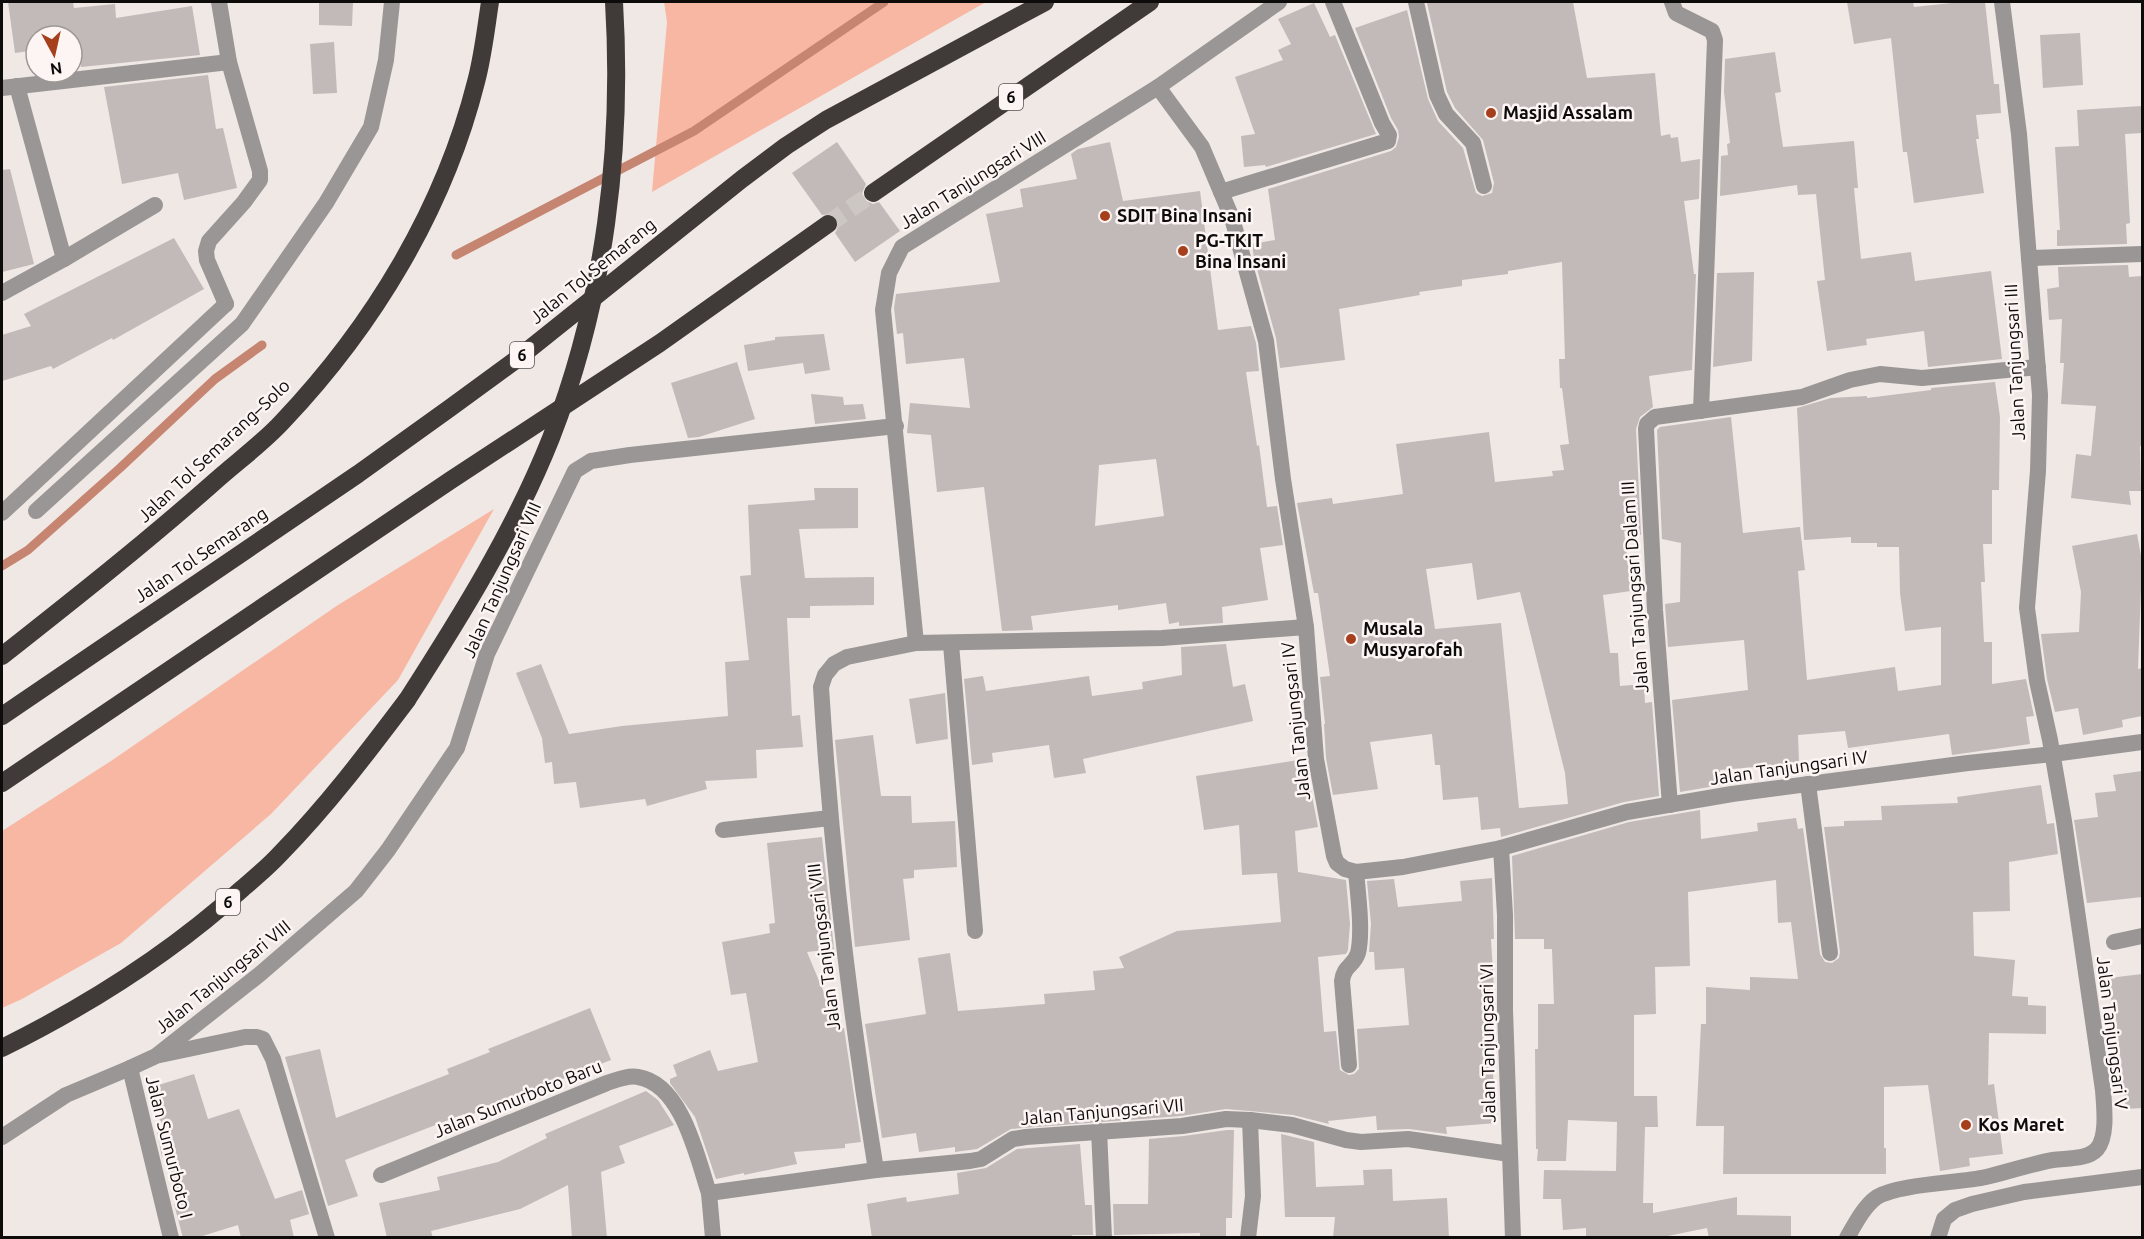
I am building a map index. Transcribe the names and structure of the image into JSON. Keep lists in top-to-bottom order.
{
  "streets": {
    "highway": ["6", "Jalan Tol Semarang", "Jalan Tol Semarang–Solo"],
    "street": [
      "Jalan Tanjungsari VIII",
      "Jalan Tanjungsari III",
      "Jalan Tanjungsari Dalam III",
      "Jalan Tanjungsari IV",
      "Jalan Tanjungsari V",
      "Jalan Tanjungsari VI",
      "Jalan Sumurboto Baru",
      "Jalan Tanjungsari VII",
      "Jalan Sumurboto I"
    ]
  },
  "crossings": [
    ["Jalan Tanjungsari VIII", "Jalan Tanjungsari IV"],
    ["Jalan Tanjungsari VIII", "Jalan Tanjungsari VII"],
    ["Jalan Tanjungsari VIII", "Jalan Sumurboto I"],
    ["Jalan Tanjungsari III", "Jalan Tanjungsari Dalam III"],
    ["Jalan Tanjungsari III", "Jalan Tanjungsari IV"],
    ["Jalan Tanjungsari III", "Jalan Tanjungsari V"],
    ["Jalan Tanjungsari Dalam III", "Jalan Tanjungsari IV"],
    ["Jalan Tanjungsari IV", "Jalan Tanjungsari V"],
    ["Jalan Tanjungsari IV", "Jalan Tanjungsari VI"],
    ["Jalan Tanjungsari VI", "Jalan Tanjungsari VII"],
    ["Jalan Sumurboto Baru", "Jalan Tanjungsari VII"]
  ],
  "places": [
    "Masjid Assalam",
    "SDIT Bina Insani",
    "PG-TKIT Bina Insani",
    "Musala Musyarofah",
    "Kos Maret"
  ],
  "north": "bottom"
}
